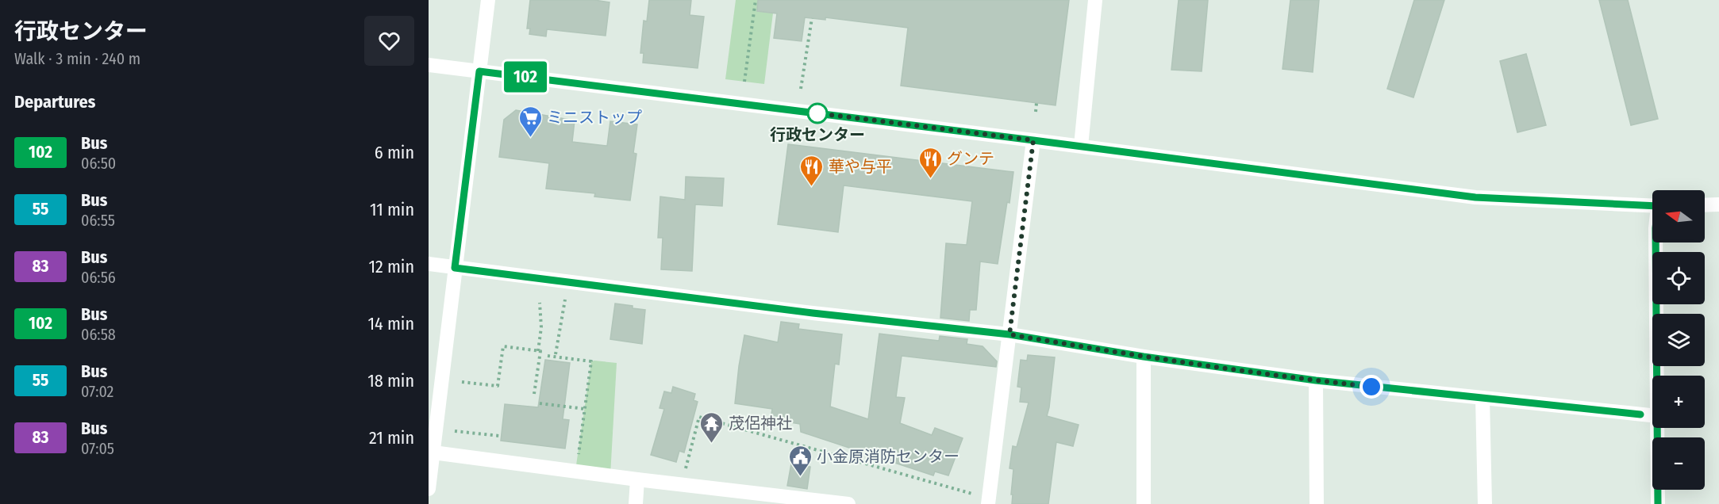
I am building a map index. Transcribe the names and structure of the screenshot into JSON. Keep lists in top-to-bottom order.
{
  "places": {
    "other": ["行政センター"],
    "supermarket": ["ミニストップ"],
    "restaurant": ["グンテ", "華や与平"],
    "temple": ["茂侶神社"],
    "public building": ["小金原消防センター"]
  },
  "lines": ["bus line 102"],
  "north": "left",
  "page": {
    "heading": [
      ["行政センター", "Walk · 3 min · 240 m"],
      "Departures"
    ],
    "on_map": "102",
    "list": [
      {
        "mark": "102",
        "name": "Bus",
        "note": "06:50",
        "value": "6 min"
      },
      {
        "mark": "55",
        "name": "Bus",
        "note": "06:55",
        "value": "11 min"
      },
      {
        "mark": "83",
        "name": "Bus",
        "note": "06:56",
        "value": "12 min"
      },
      {
        "mark": "102",
        "name": "Bus",
        "note": "06:58",
        "value": "14 min"
      },
      {
        "mark": "55",
        "name": "Bus",
        "note": "07:02",
        "value": "18 min"
      },
      {
        "mark": "83",
        "name": "Bus",
        "note": "07:05",
        "value": "21 min"
      }
    ],
    "map_buttons": ["+", "−"]
  }
}
